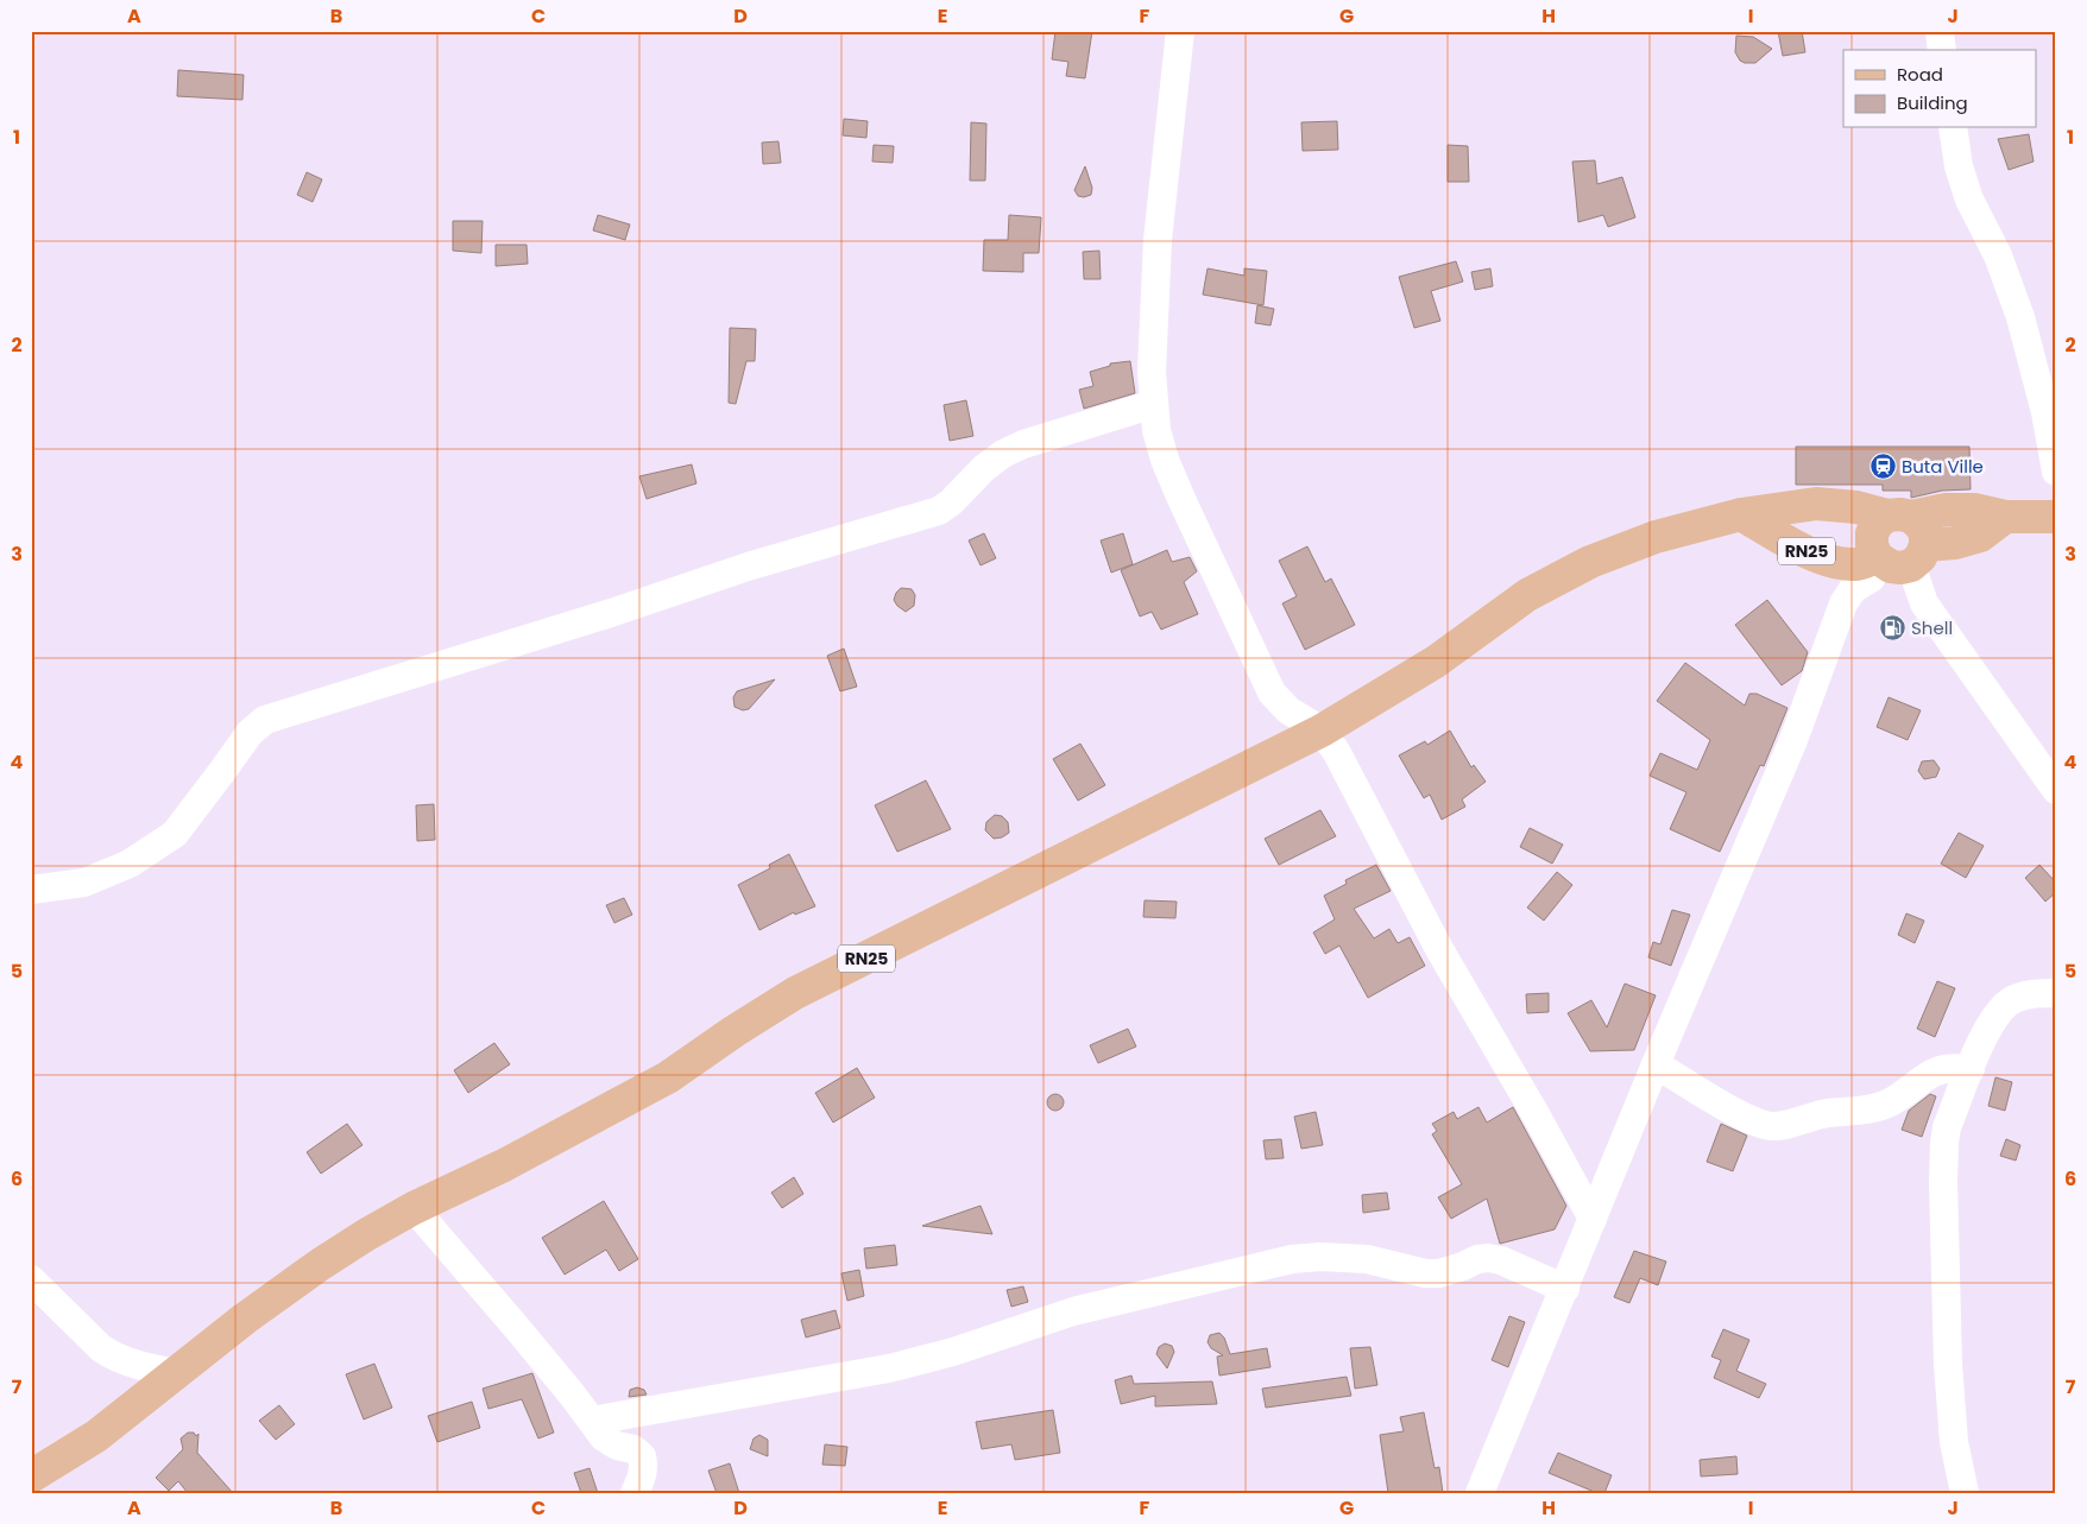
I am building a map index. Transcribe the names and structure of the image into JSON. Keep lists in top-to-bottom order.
{
  "streets": {
    "main road": ["RN25"]
  },
  "places": {
    "station": ["Buta Ville"],
    "fuel station": ["Shell"]
  },
  "legend": ["Road", "Building"],
  "grid": {
    "columns": [
      "A",
      "B",
      "C",
      "D",
      "E",
      "F",
      "G",
      "H",
      "I",
      "J"
    ],
    "rows": [
      "1",
      "2",
      "3",
      "4",
      "5",
      "6",
      "7"
    ]
  }
}
